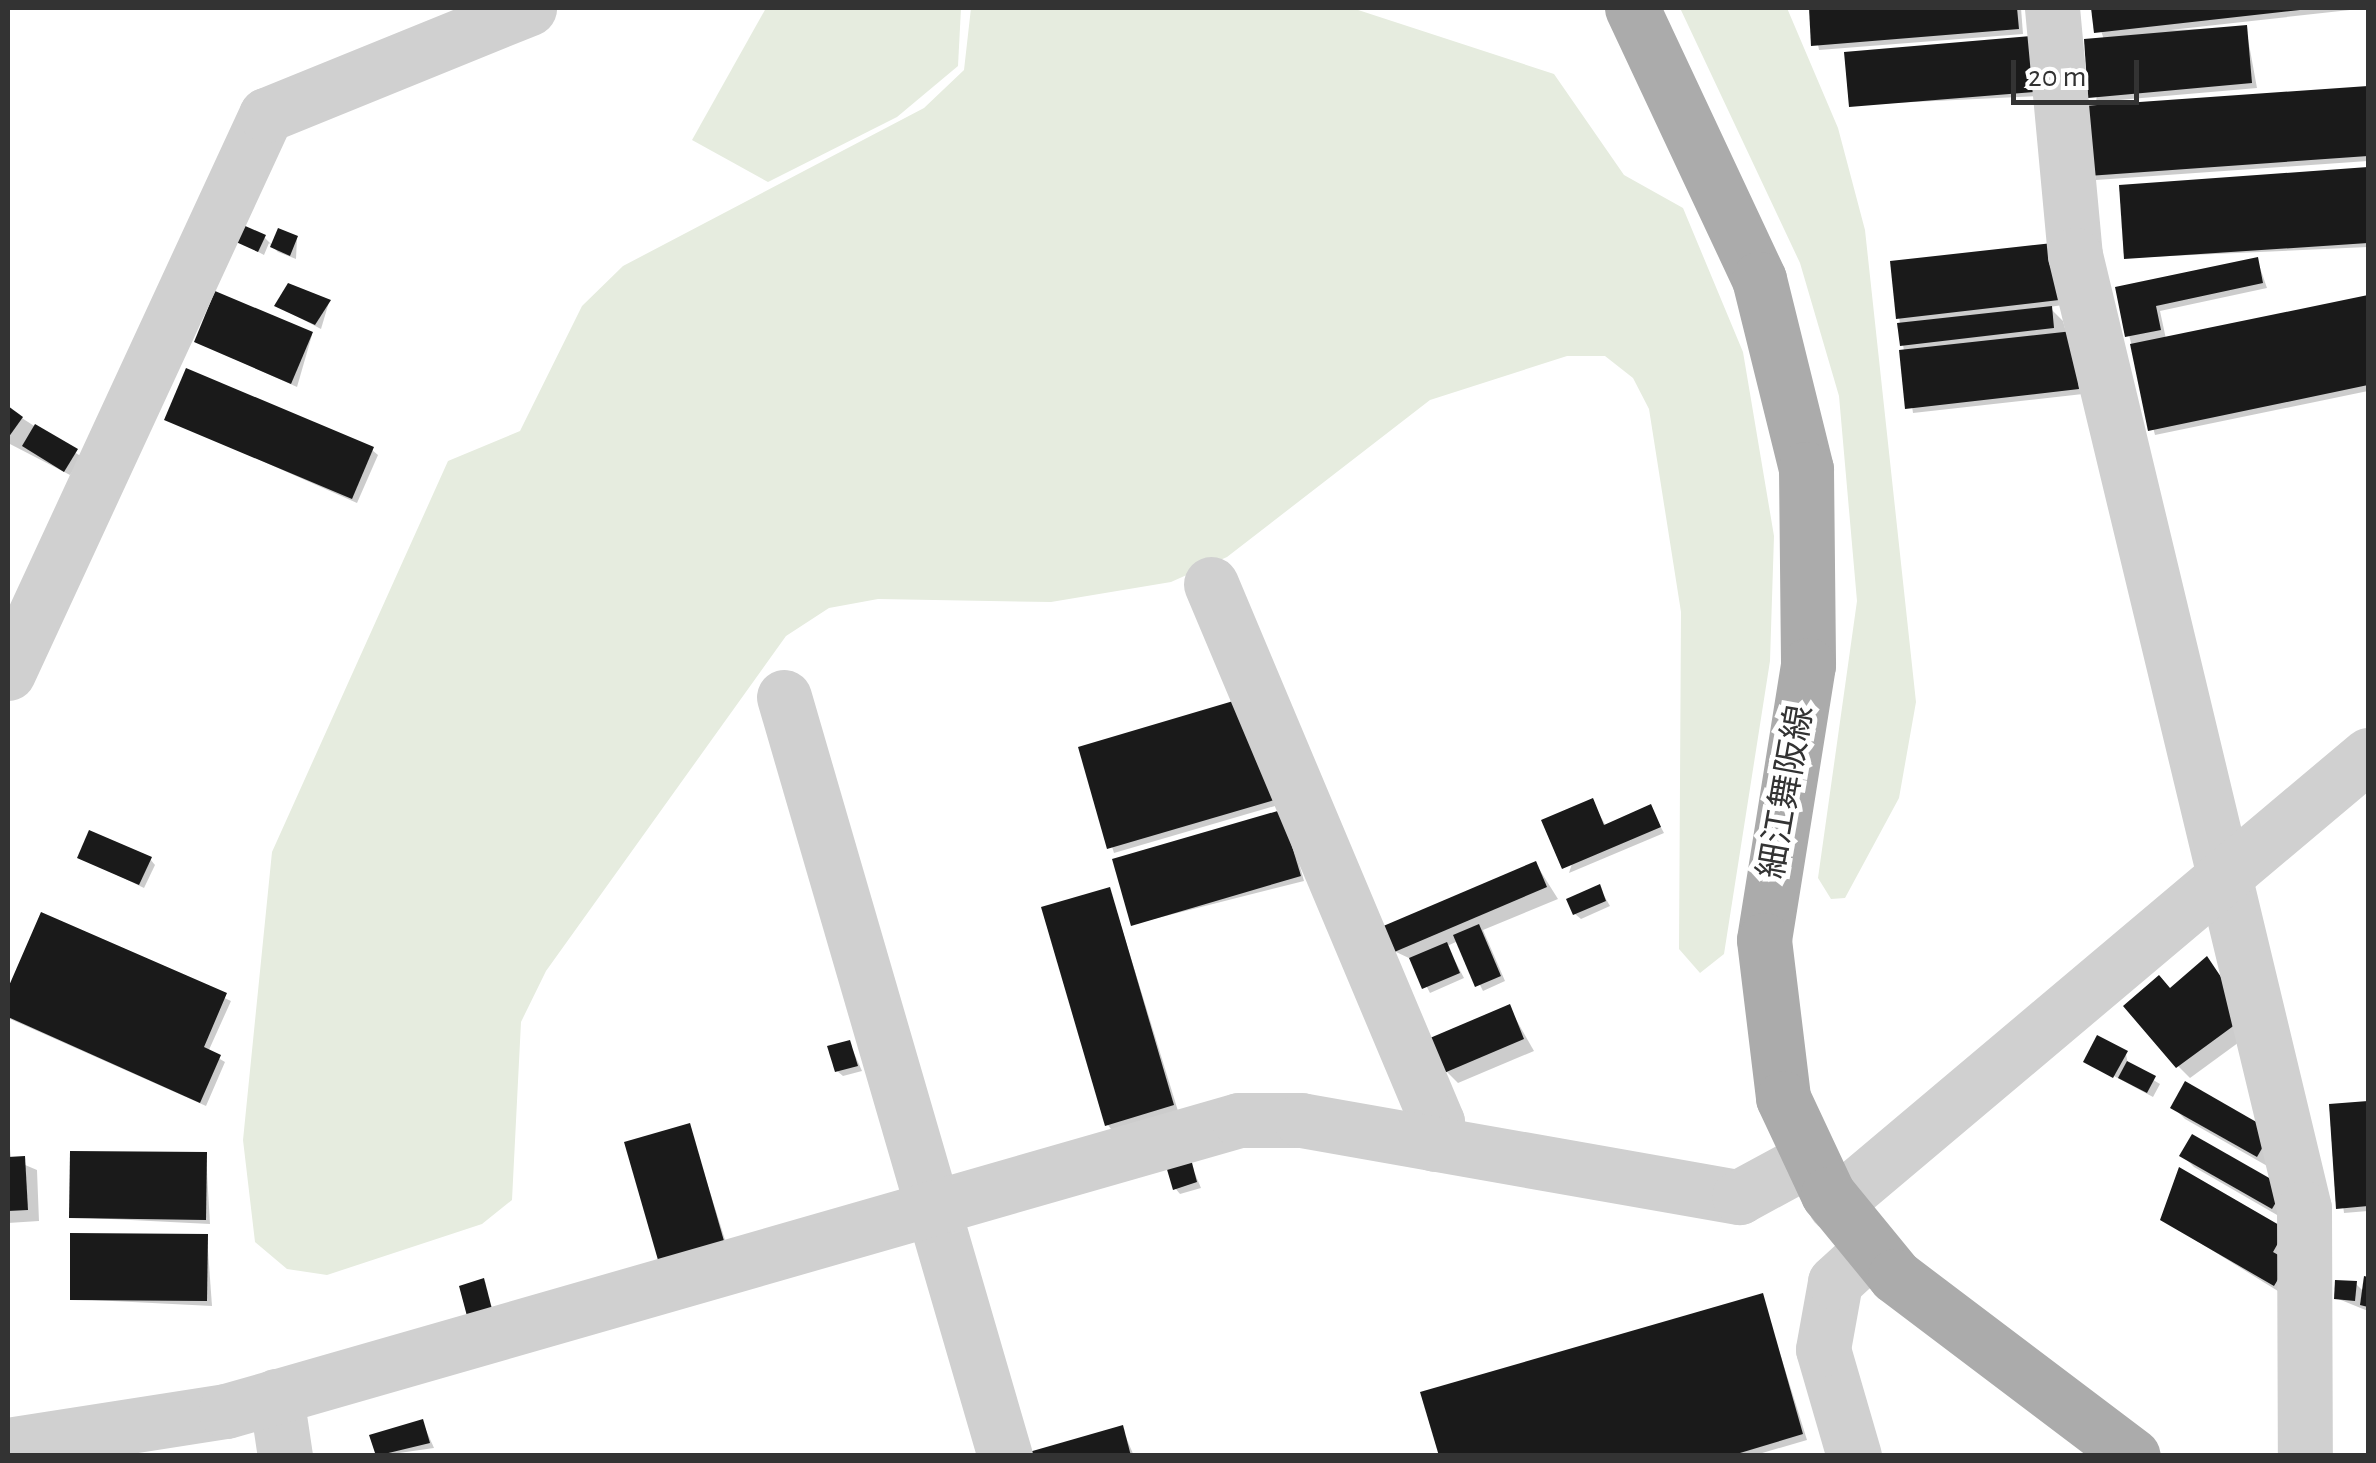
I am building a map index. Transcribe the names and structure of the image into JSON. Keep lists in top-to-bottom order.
{
  "streets": {
    "main road": ["細江舞阪線"]
  },
  "scale_bar": "20 m"
}
